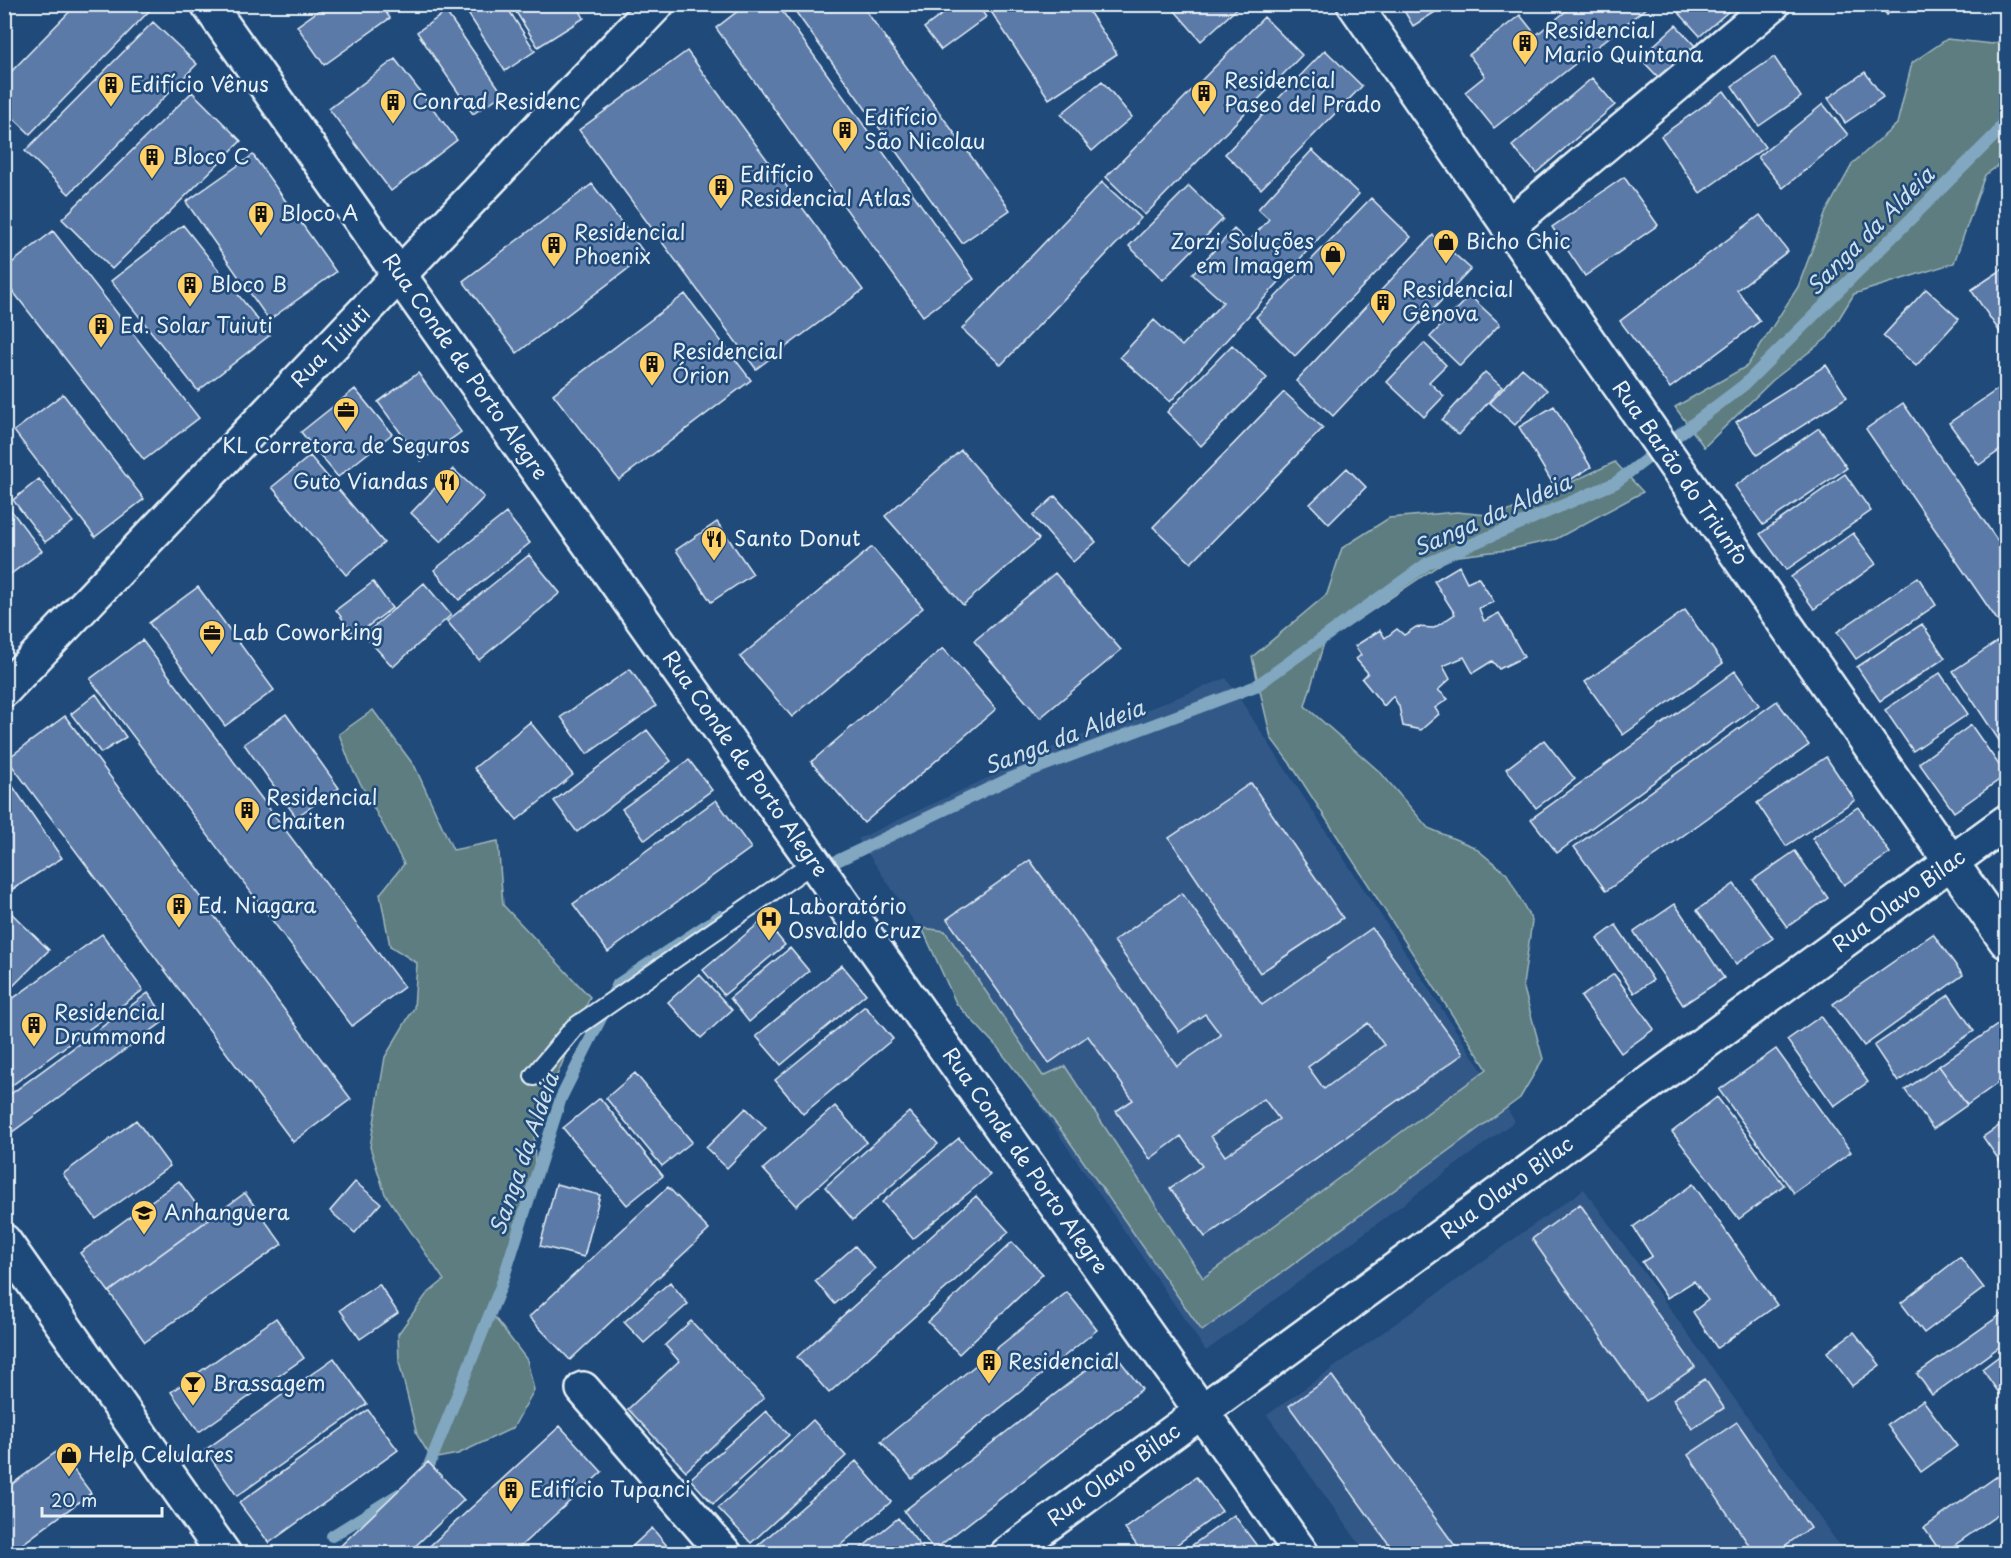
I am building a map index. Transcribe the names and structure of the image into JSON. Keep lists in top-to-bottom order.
{
  "streets": {
    "street": [
      "Rua Tuiuti",
      "Rua Conde de Porto Alegre",
      "Rua Barão do Triunfo",
      "Rua Olavo Bilac"
    ]
  },
  "crossings": [
    ["Rua Tuiuti", "Rua Conde de Porto Alegre"],
    ["Rua Conde de Porto Alegre", "Rua Olavo Bilac"],
    ["Rua Barão do Triunfo", "Rua Olavo Bilac"]
  ],
  "water": ["Sanga da Aldeia"],
  "places": {
    "building": [
      "Residencial Mario Quintana",
      "Edifício Vênus",
      "Residencial Paseo del Prado",
      "Conrad Residenc",
      "Edifício São Nicolau",
      "Bloco C",
      "Edifício Residencial Atlas",
      "Bloco A",
      "Residencial Phoenix",
      "Bloco B",
      "Residencial Gênova",
      "Ed. Solar Tuiuti",
      "Residencial Órion",
      "Residencial Chaiten",
      "Ed. Niagara",
      "Residencial Drummond",
      "Residencial",
      "Edifício Tupanci"
    ],
    "shop": ["Bicho Chic", "Zorzi Soluções em Imagem", "Help Celulares"],
    "office": ["KL Corretora de Seguros", "Lab Coworking"],
    "restaurant": ["Guto Viandas", "Santo Donut"],
    "hospital": ["Laboratório Osvaldo Cruz"],
    "school or university": ["Anhanguera"],
    "bar": ["Brassagem"]
  },
  "scale_bar": "20 m"
}
